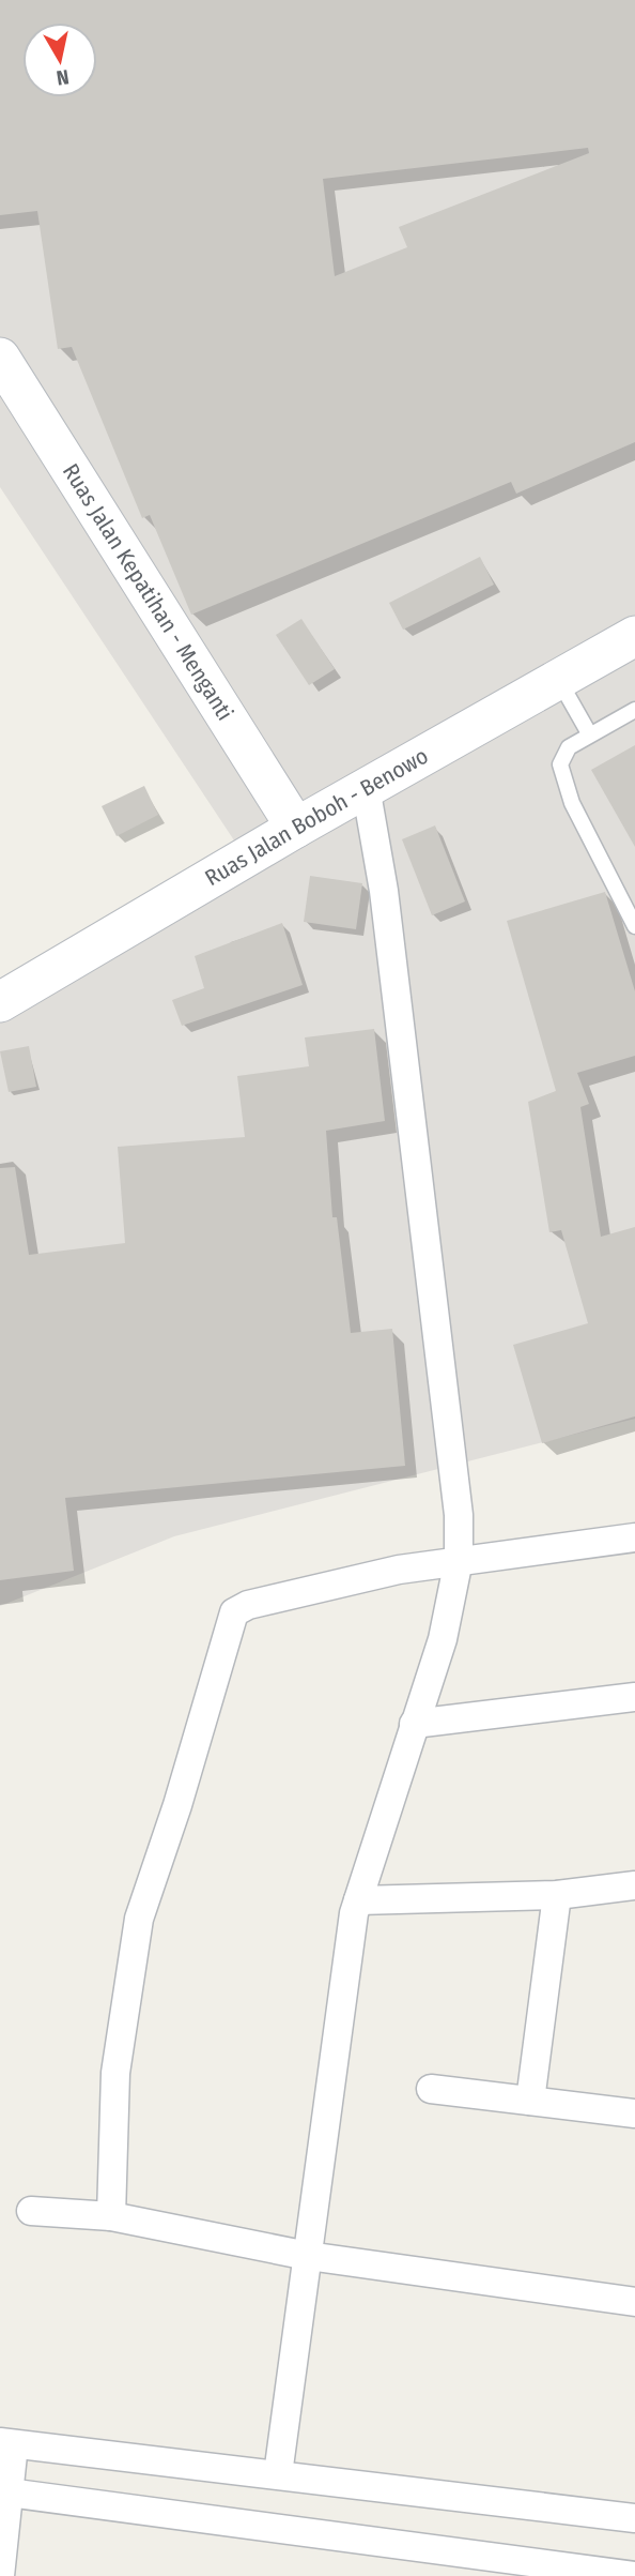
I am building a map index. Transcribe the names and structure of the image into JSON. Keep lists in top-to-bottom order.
{
  "streets": {
    "main road": ["Ruas Jalan Kepatihan - Menganti", "Ruas Jalan Boboh - Benowo"]
  },
  "crossings": [
    ["Ruas Jalan Kepatihan - Menganti", "Ruas Jalan Boboh - Benowo"]
  ],
  "north": "bottom"
}
